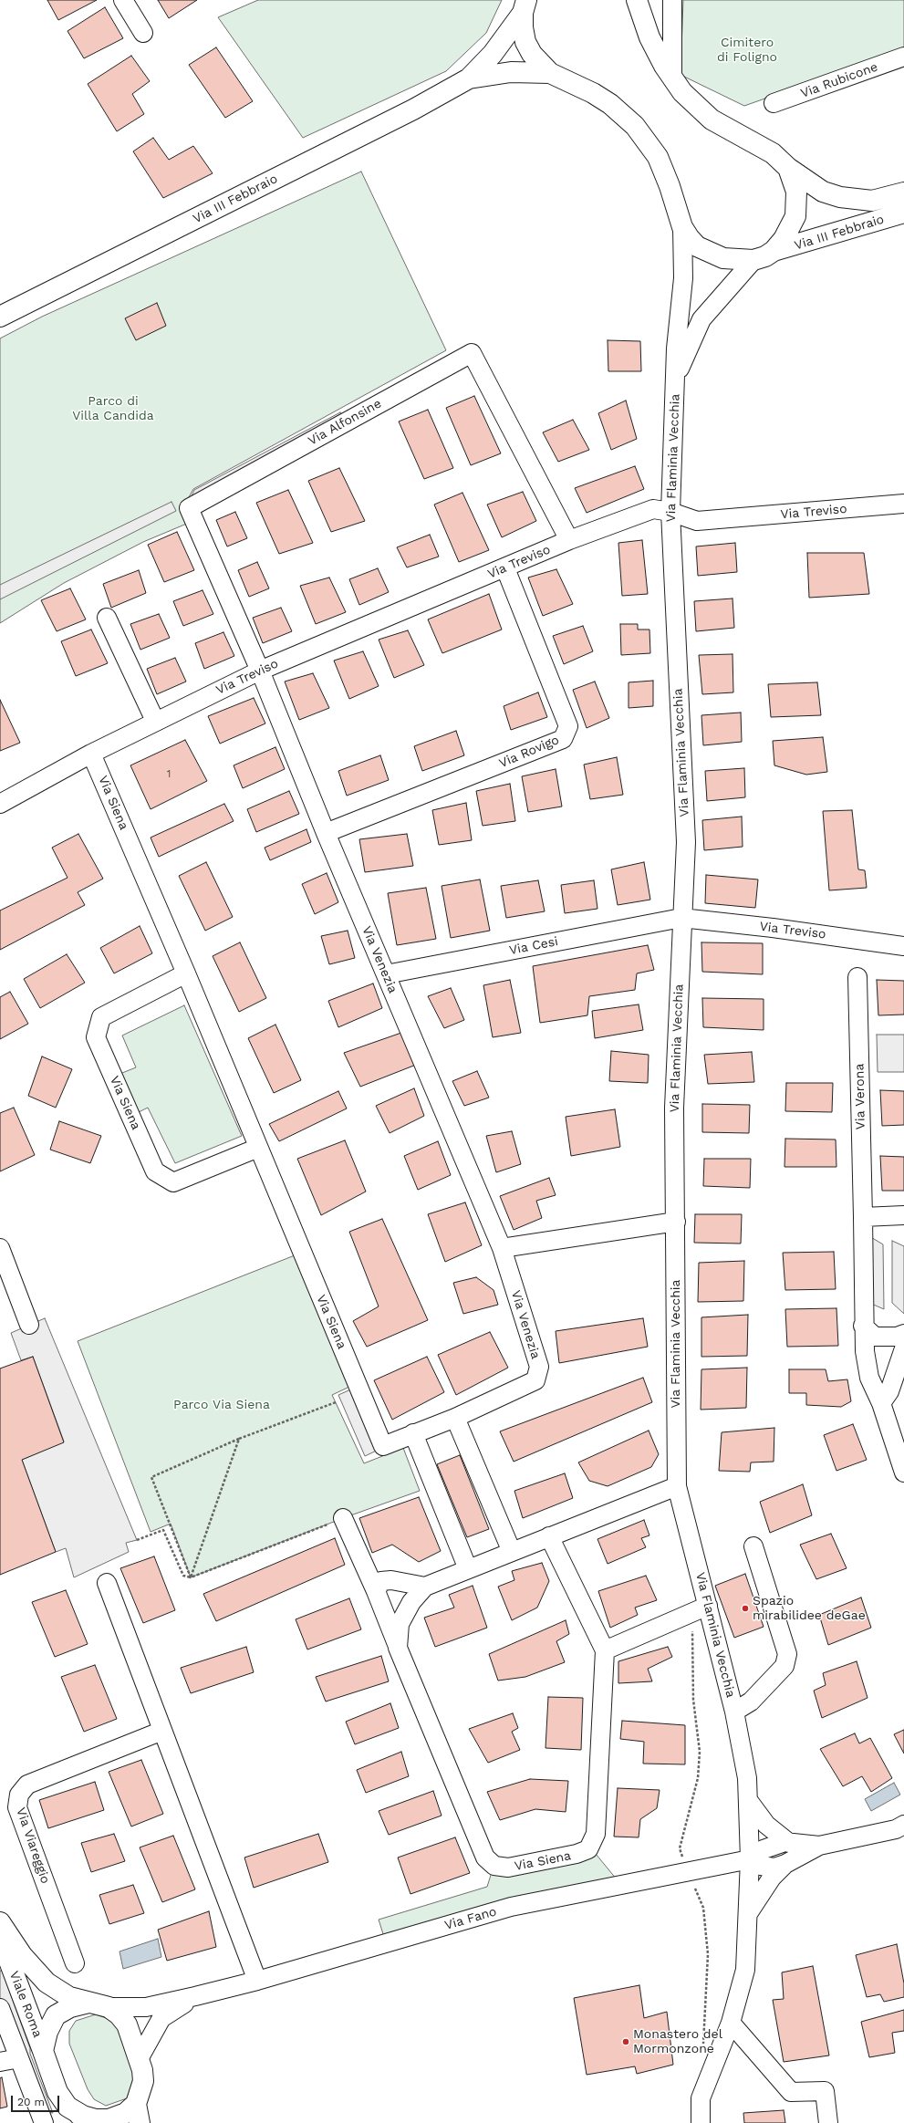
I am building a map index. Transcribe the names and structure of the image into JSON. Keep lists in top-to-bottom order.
{
  "streets": {
    "main road": ["Via III Febbraio", "Via Flaminia Vecchia", "Viale Roma"],
    "street": [
      "Via Rubicone",
      "Via Alfonsine",
      "Via Treviso",
      "Via Rovigo",
      "Via Siena",
      "Via Cesi",
      "Via Venezia",
      "Via Verona",
      "Via Viareggio",
      "Via Fano"
    ]
  },
  "crossings": [
    ["Via III Febbraio", "Via Flaminia Vecchia"],
    ["Via Alfonsine", "Via Treviso"],
    ["Via Alfonsine", "Via Venezia"],
    ["Via Flaminia Vecchia", "Via Treviso"],
    ["Via Flaminia Vecchia", "Via Cesi"],
    ["Via Flaminia Vecchia", "Via Fano"],
    ["Via Treviso", "Via Rovigo"],
    ["Via Treviso", "Via Siena"],
    ["Via Treviso", "Via Cesi"],
    ["Via Treviso", "Via Venezia"],
    ["Via Rovigo", "Via Venezia"],
    ["Via Siena", "Via Venezia"],
    ["Via Cesi", "Via Venezia"],
    ["Via Fano", "Viale Roma"]
  ],
  "parks": ["Cimitero di Foligno", "Parco di Villa Candida", "Parco Via Siena"],
  "places": ["Spazio mirabilidee deGae", "Monastero del Mormonzone"],
  "house_numbers": ["1"],
  "scale_bar": "20 m"
}
